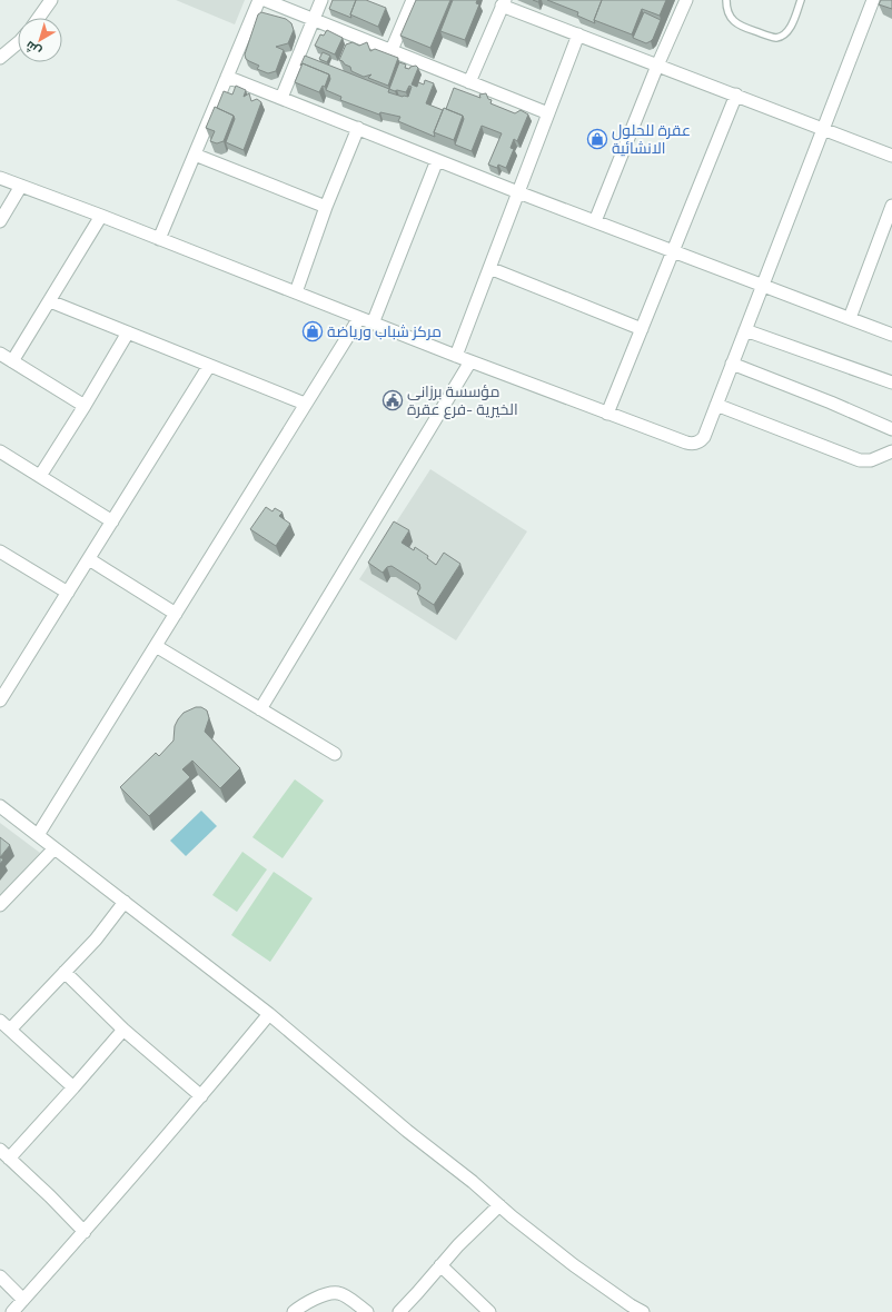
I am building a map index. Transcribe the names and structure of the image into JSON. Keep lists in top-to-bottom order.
{
  "places": {
    "shop": ["عقرة للحلول الانشائیة", "مركز شباب ورياضة"],
    "public building": ["مؤسسة برزانى الخيرية -فرع عقرة"]
  },
  "north": "bottom left"
}
